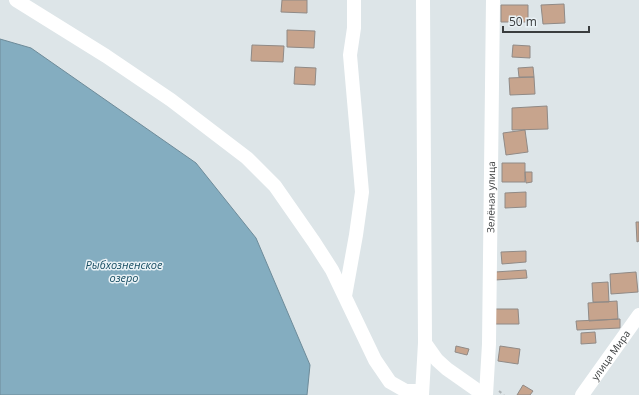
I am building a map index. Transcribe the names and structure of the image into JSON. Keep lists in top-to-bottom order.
{
  "streets": {
    "street": ["Зелёная улица", "улица Мира"]
  },
  "water": ["Рыбхозненское озеро"],
  "scale_bar": "50 m"
}
